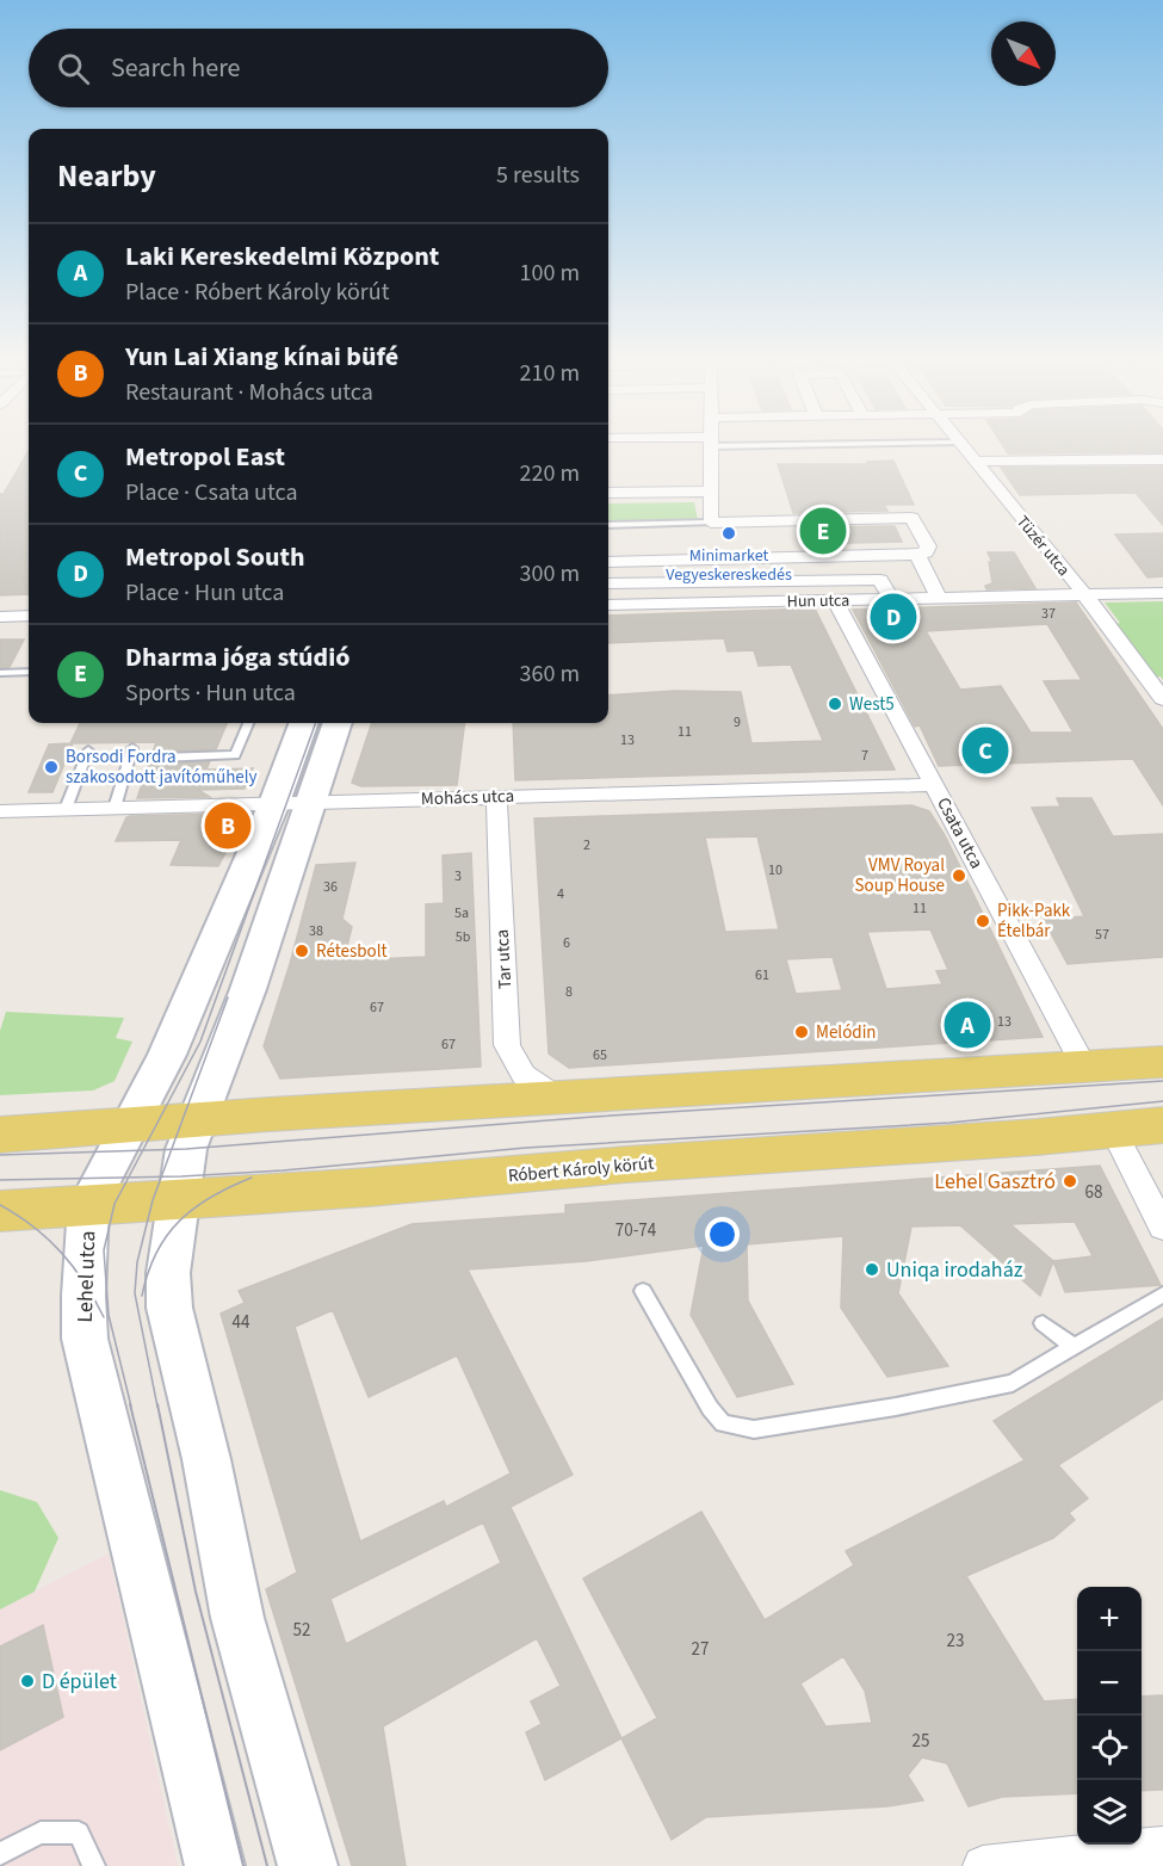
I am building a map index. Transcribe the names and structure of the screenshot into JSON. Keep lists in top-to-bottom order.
{
  "streets": {
    "main road": ["Róbert Károly körút", "Lehel utca"],
    "street": [
      "Tüzér utca",
      "Hun utca",
      "Mohács utca",
      "Csata utca",
      "Tar utca"
    ]
  },
  "crossings": [
    ["Tüzér utca", "Hun utca"],
    ["Hun utca", "Csata utca"],
    ["Mohács utca", "Csata utca"],
    ["Mohács utca", "Tar utca"],
    ["Mohács utca", "Lehel utca"],
    ["Róbert Károly körút", "Lehel utca"]
  ],
  "places": [
    "Minimarket Vegyeskereskedés",
    "West5",
    "Borsodi Fordra szakosodott javítóműhely",
    "VMV Royal Soup House",
    "Pikk-Pakk Ételbár",
    "Rétesbolt",
    "Melódin",
    "Lehel Gasztró",
    "Uniqa irodaház",
    "D épület"
  ],
  "house_numbers": [
    "37",
    "9",
    "11",
    "13",
    "7",
    "2",
    "10",
    "3",
    "36",
    "4",
    "11",
    "5a",
    "38",
    "57",
    "5b",
    "6",
    "61",
    "8",
    "67",
    "13",
    "67",
    "65",
    "68",
    "70-74",
    "44",
    "52",
    "23",
    "27",
    "25"
  ],
  "north": "bottom right",
  "page": {
    "search": "Search here",
    "heading": ["Nearby", "5 results"],
    "list": [
      {
        "mark": "A",
        "name": "Laki Kereskedelmi Központ",
        "note": "Place · Róbert Károly körút",
        "value": "100 m"
      },
      {
        "mark": "B",
        "name": "Yun Lai Xiang kínai büfé",
        "note": "Restaurant · Mohács utca",
        "value": "210 m"
      },
      {
        "mark": "C",
        "name": "Metropol East",
        "note": "Place · Csata utca",
        "value": "220 m"
      },
      {
        "mark": "D",
        "name": "Metropol South",
        "note": "Place · Hun utca",
        "value": "300 m"
      },
      {
        "mark": "E",
        "name": "Dharma jóga stúdió",
        "note": "Sports · Hun utca",
        "value": "360 m"
      }
    ],
    "pins": [
      "E",
      "D",
      "C",
      "B",
      "A"
    ],
    "map_buttons": ["+", "−"]
  }
}
